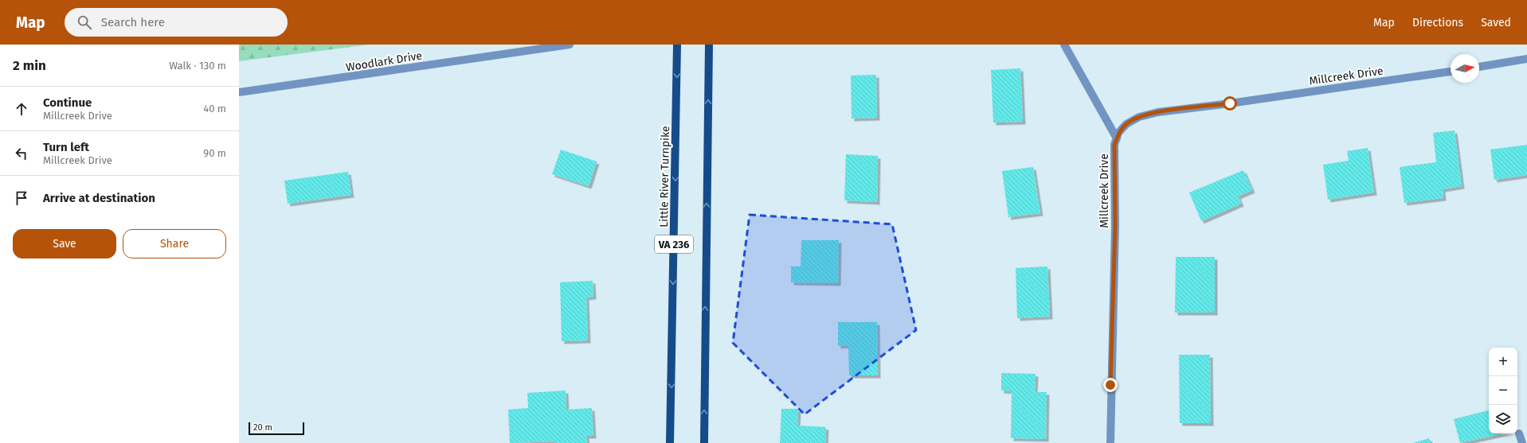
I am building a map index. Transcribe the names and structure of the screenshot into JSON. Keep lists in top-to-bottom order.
{
  "streets": {
    "main road": ["Little River Turnpike", "VA 236"],
    "street": ["Woodlark Drive", "Millcreek Drive"]
  },
  "scale_bar": "20 m",
  "north": "right",
  "page": {
    "header": "Map",
    "search": "Search here",
    "nav": ["Map", "Directions", "Saved"],
    "heading": ["2 min", "Walk · 130 m"],
    "list": [
      ["Continue", "Millcreek Drive", "40 m"],
      ["Turn left", "Millcreek Drive", "90 m"],
      "Arrive at destination"
    ],
    "buttons": ["Save", "Share"],
    "map_buttons": ["+", "−"],
    "scale": "20 m"
  }
}
